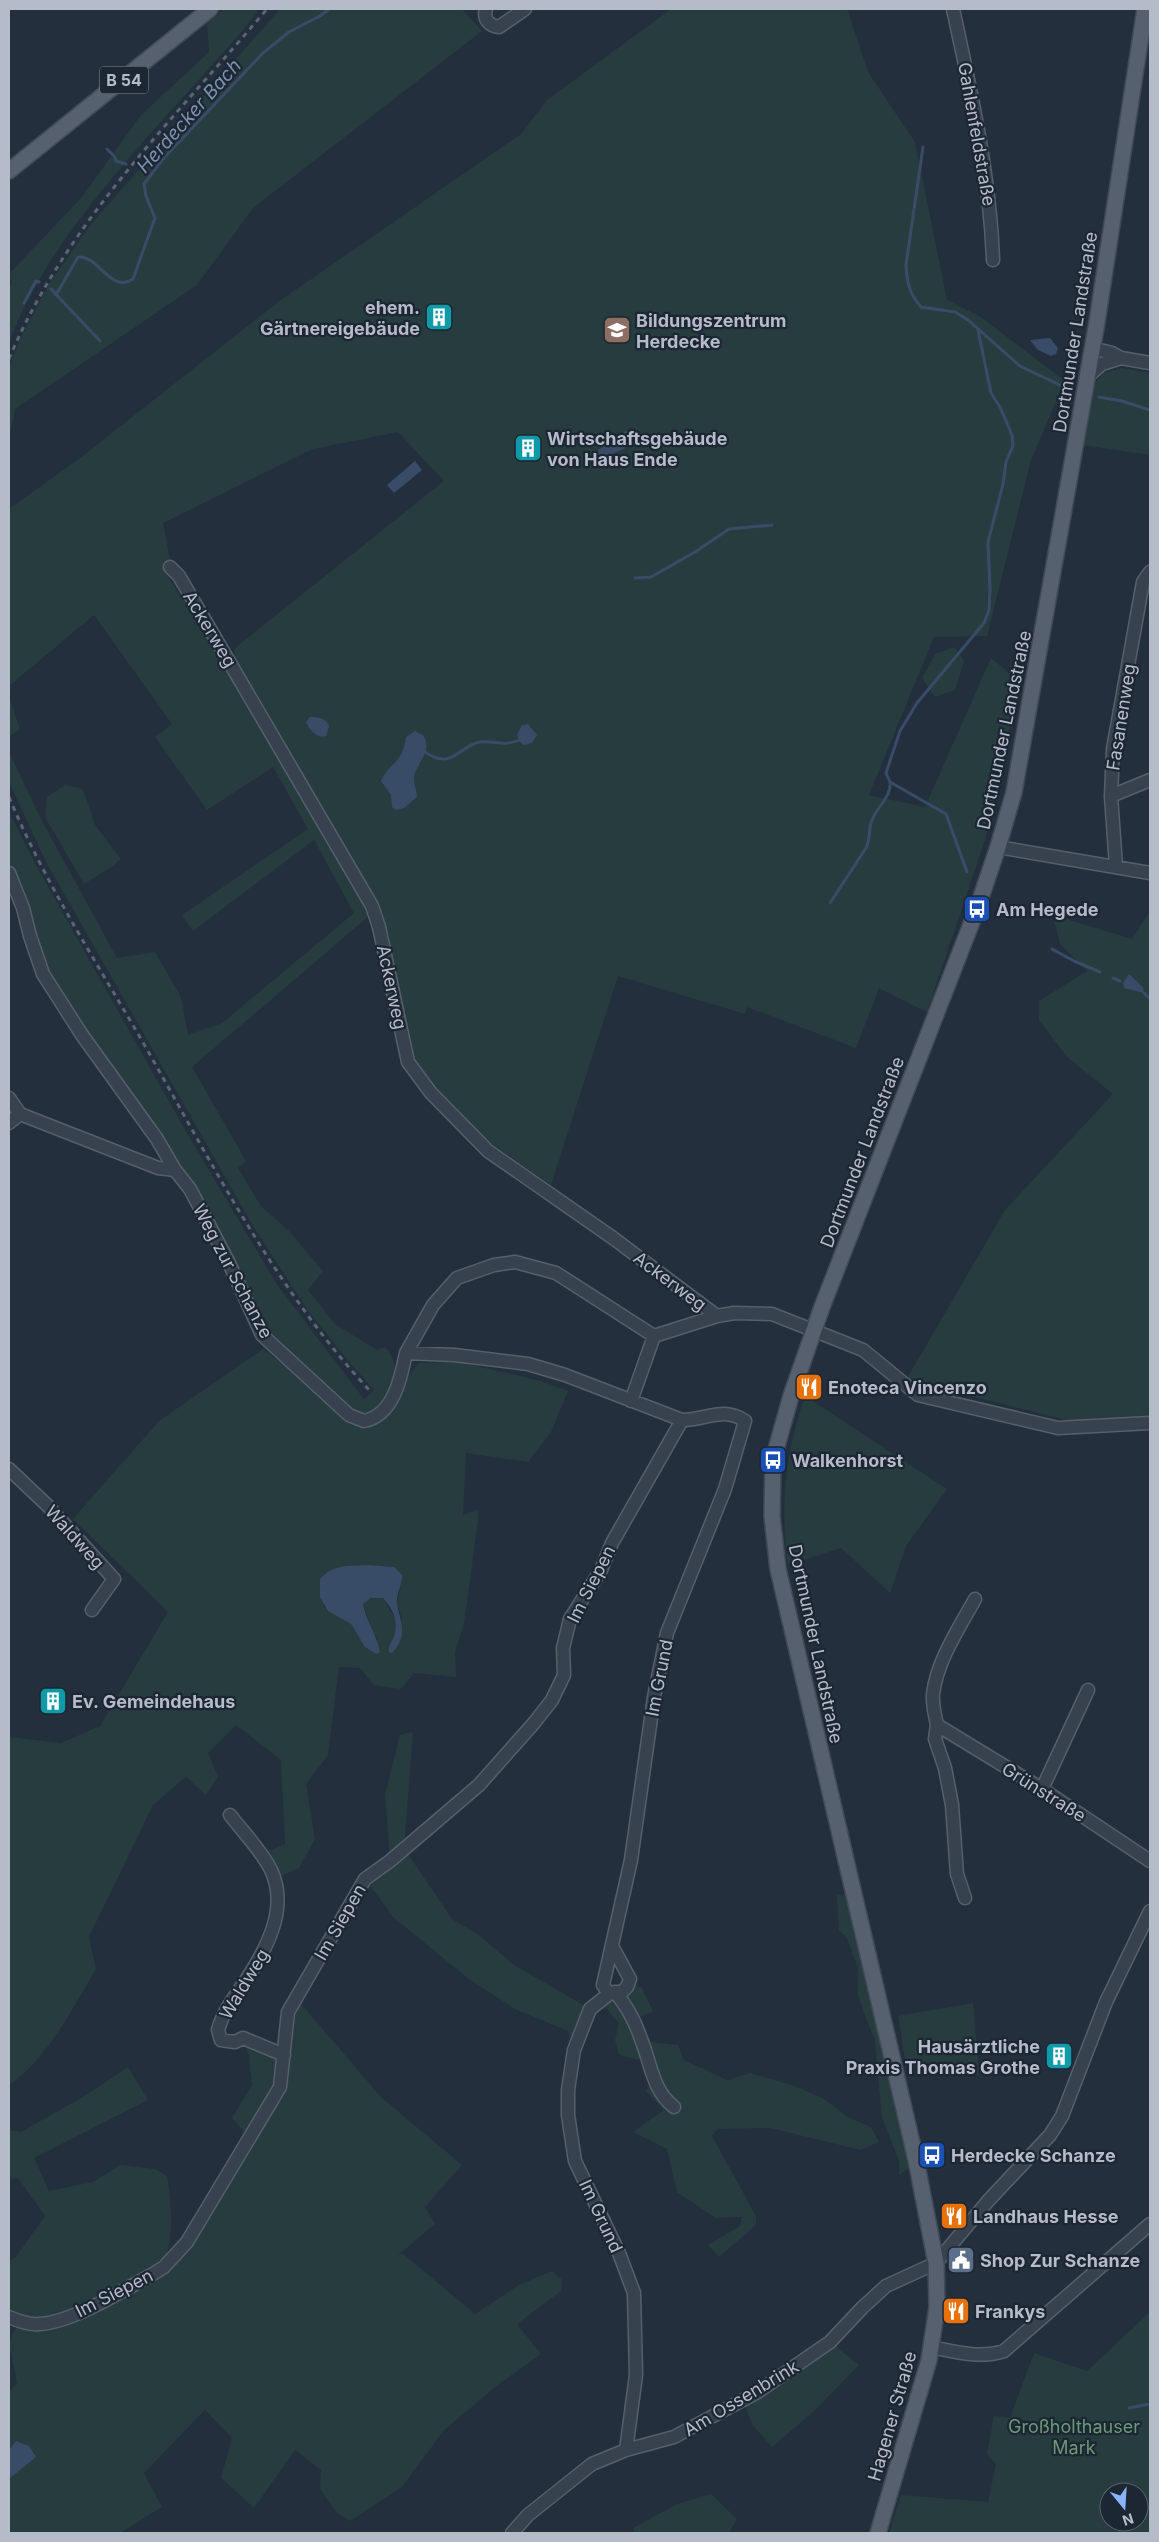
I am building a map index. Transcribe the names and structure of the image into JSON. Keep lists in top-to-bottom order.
{
  "streets": {
    "main road": ["B 54", "Dortmunder Landstraße", "Hagener Straße"],
    "street": [
      "Gahlenfeldstraße",
      "Ackerweg",
      "Fasanenweg",
      "Weg zur Schanze",
      "Waldweg",
      "Im Siepen",
      "Im Grund",
      "Grünstraße",
      "Am Ossenbrink"
    ]
  },
  "crossings": [
    ["Dortmunder Landstraße", "Am Ossenbrink"],
    ["Dortmunder Landstraße", "Hagener Straße"],
    ["Waldweg", "Im Siepen"],
    ["Im Siepen", "Im Grund"],
    ["Im Grund", "Am Ossenbrink"]
  ],
  "water": ["Herdecker Bach"],
  "parks": ["Großholthauser Mark"],
  "places": {
    "building": [
      "ehem. Gärtnereigebäude",
      "Wirtschaftsgebäude von Haus Ende",
      "Ev. Gemeindehaus",
      "Hausärztliche Praxis Thomas Grothe"
    ],
    "school or university": ["Bildungszentrum Herdecke"],
    "bus stop": ["Am Hegede", "Walkenhorst", "Herdecke Schanze"],
    "restaurant": ["Enoteca Vincenzo", "Landhaus Hesse", "Frankys"],
    "public building": ["Shop Zur Schanze"]
  },
  "north": "bottom"
}
